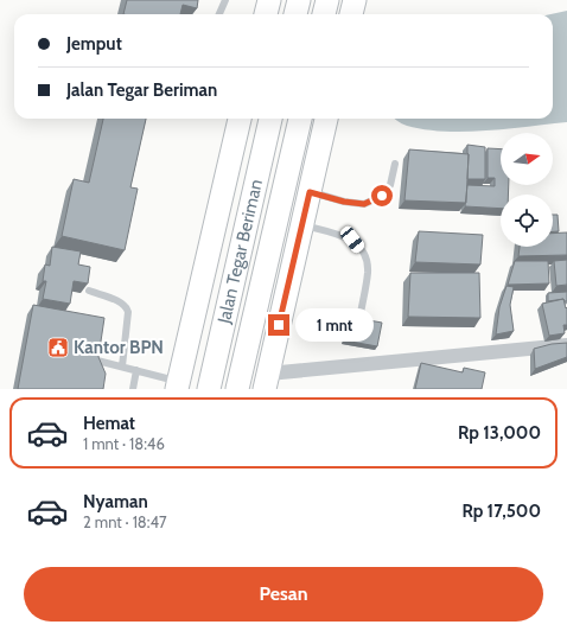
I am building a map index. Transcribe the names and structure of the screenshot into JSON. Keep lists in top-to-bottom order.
{
  "streets": {
    "main road": ["Jalan Tegar Beriman"]
  },
  "places": {
    "public building": ["Kantor BPN"]
  },
  "north": "right",
  "page": {
    "banner": ["Jemput", "Jalan Tegar Beriman"],
    "bubble": "1 mnt",
    "list": [
      {
        "name": "Hemat",
        "note": "1 mnt · 18:46",
        "value": "Rp 13,000"
      },
      {
        "name": "Nyaman",
        "note": "2 mnt · 18:47",
        "value": "Rp 17,500"
      }
    ],
    "buttons": "Pesan"
  }
}
